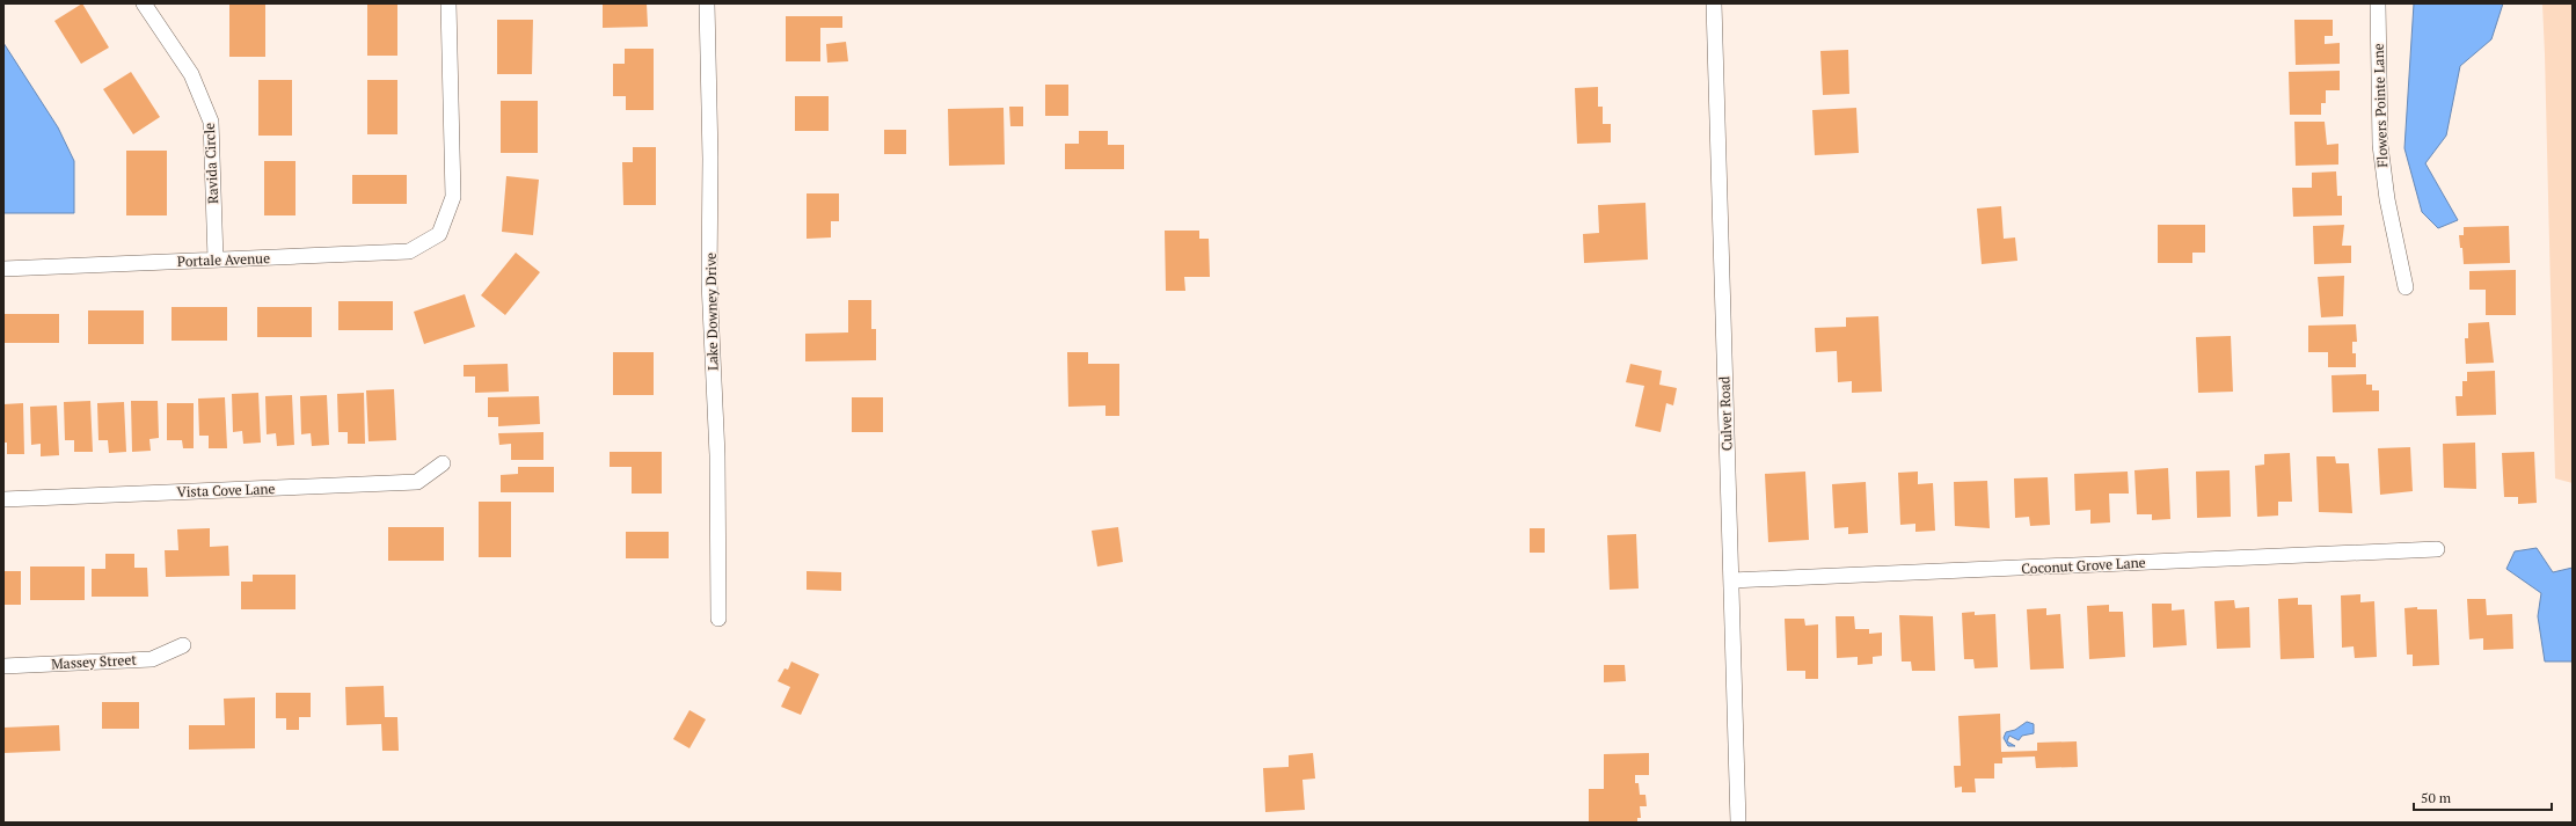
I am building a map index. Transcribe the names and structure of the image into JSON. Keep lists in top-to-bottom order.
{
  "streets": {
    "street": [
      "Flowers Pointe Lane",
      "Ravida Circle",
      "Portale Avenue",
      "Lake Downey Drive",
      "Culver Road",
      "Vista Cove Lane",
      "Coconut Grove Lane",
      "Massey Street"
    ]
  },
  "crossings": [
    ["Ravida Circle", "Portale Avenue"],
    ["Culver Road", "Coconut Grove Lane"]
  ],
  "scale_bar": "50 m"
}
